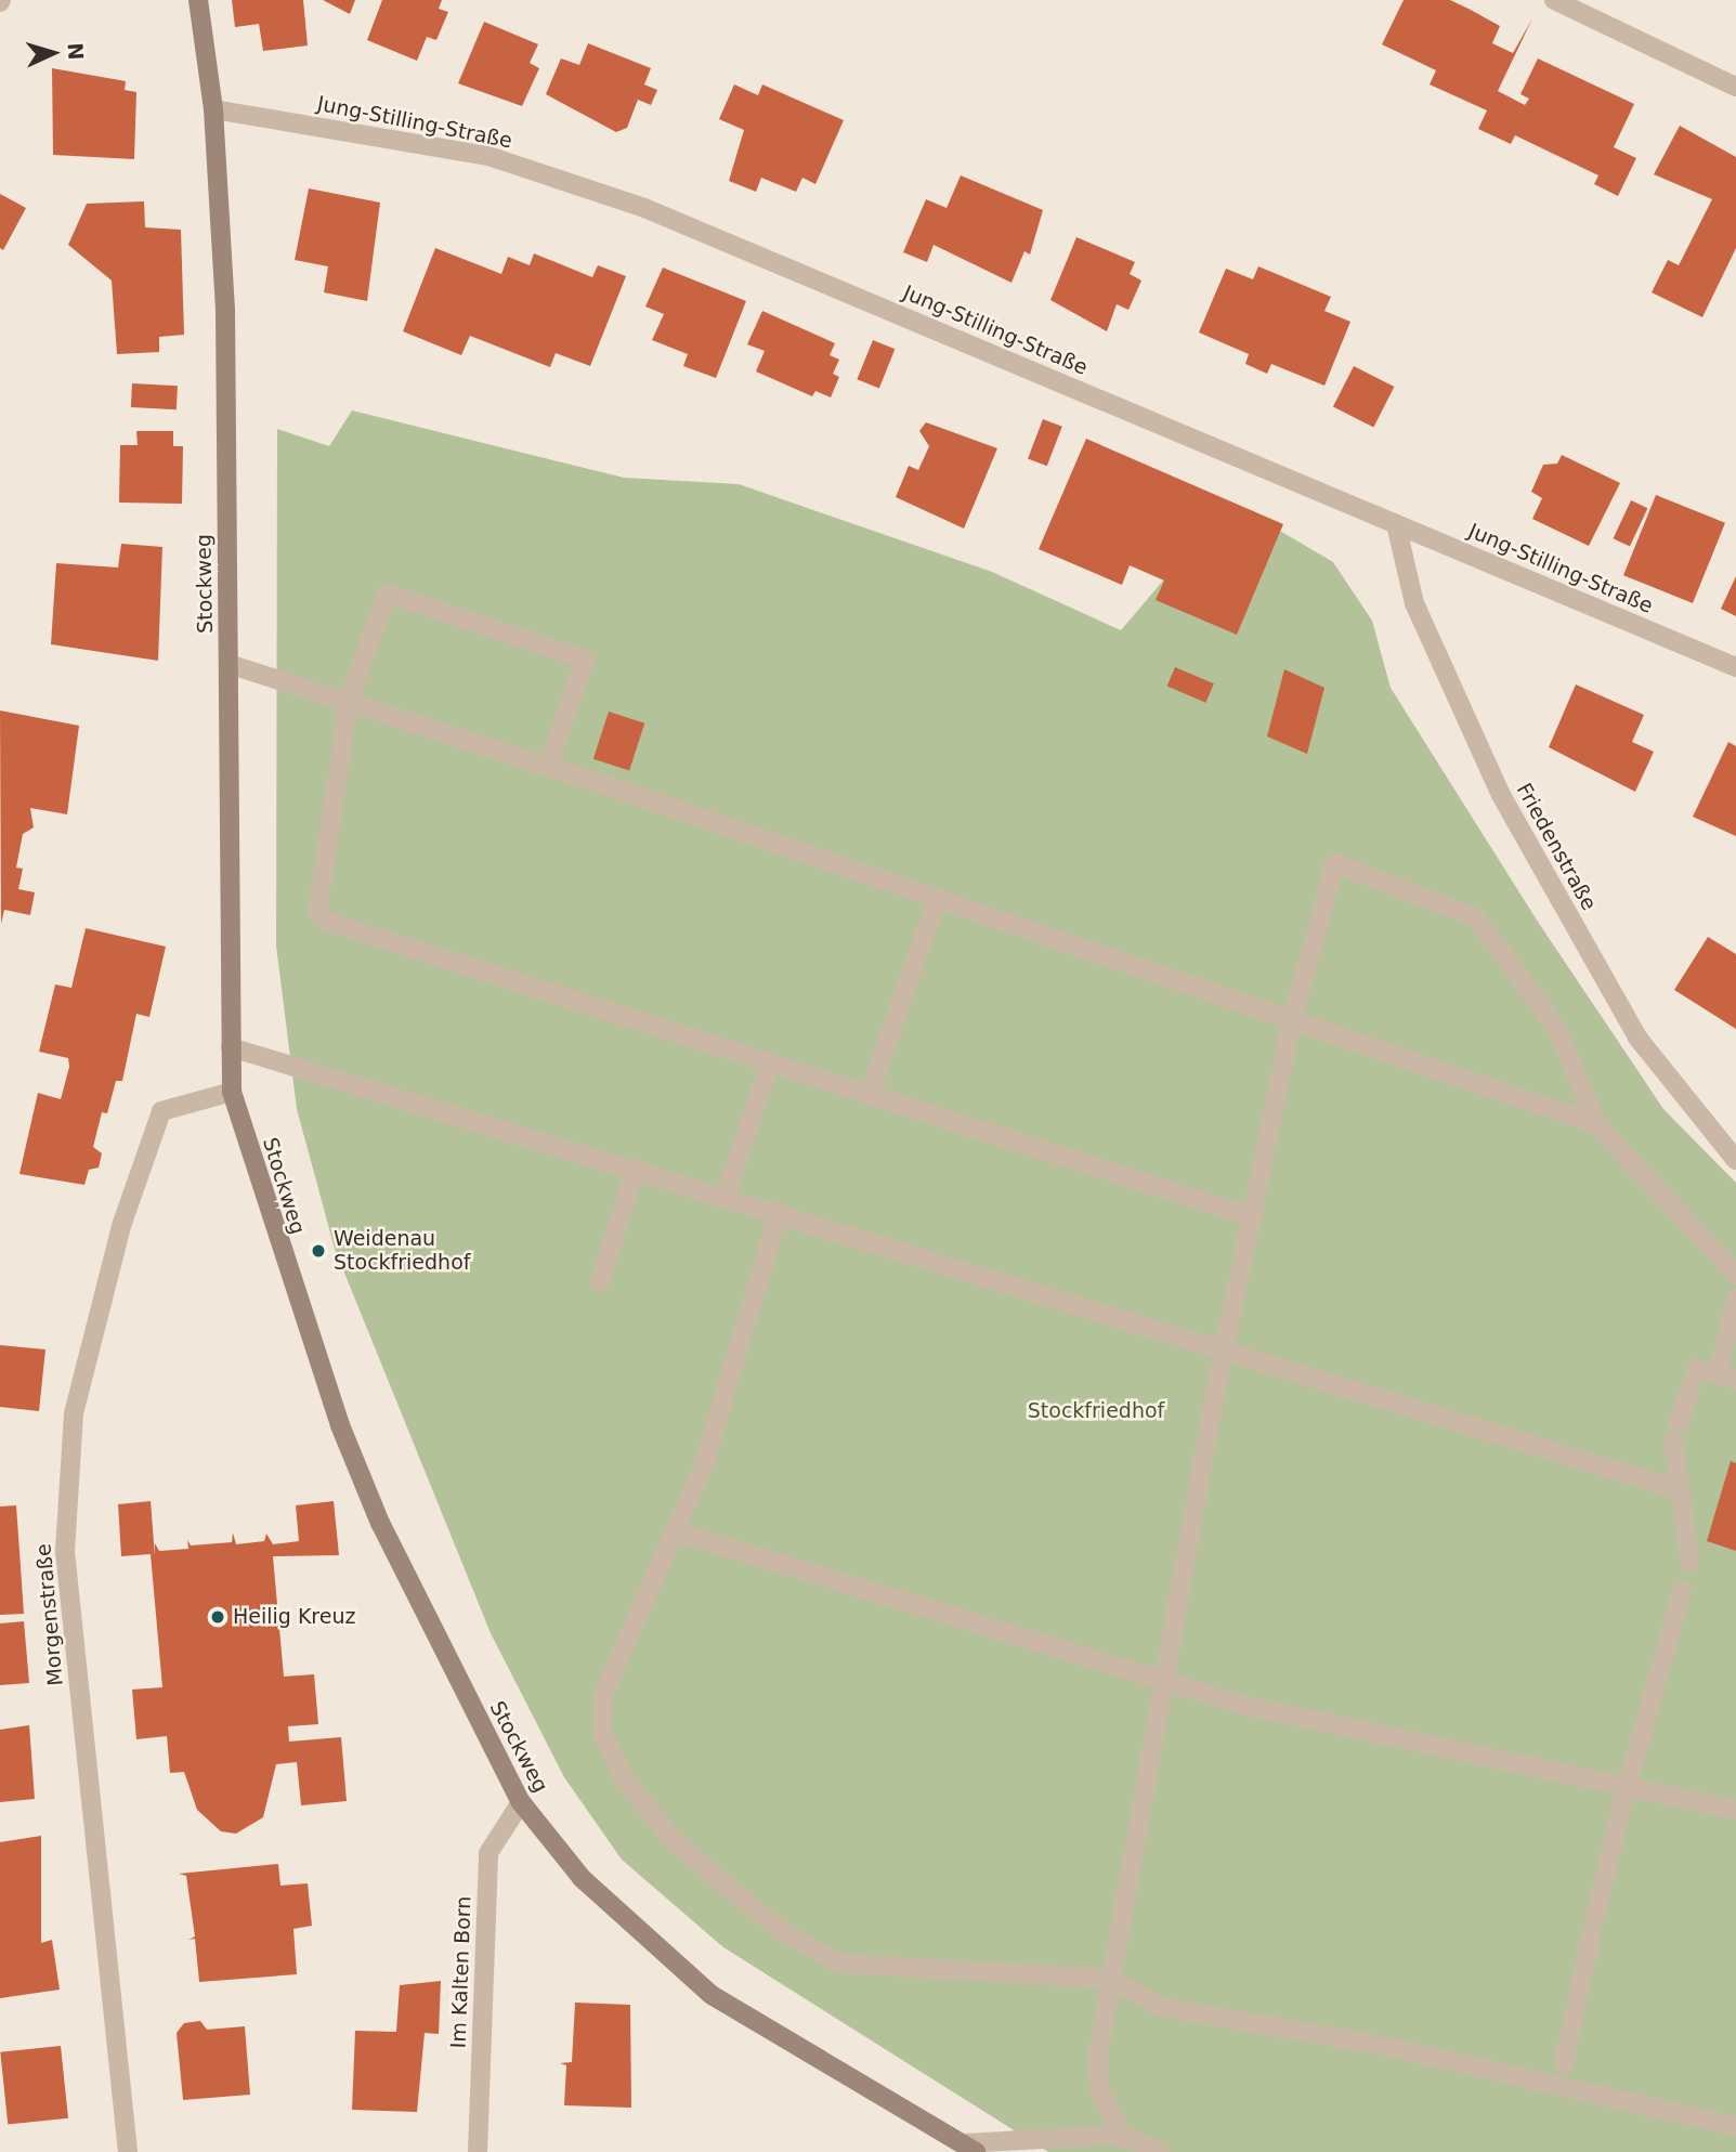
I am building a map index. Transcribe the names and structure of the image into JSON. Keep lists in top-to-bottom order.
{
  "streets": {
    "street": [
      "Jung-Stilling-Straße",
      "Stockweg",
      "Friedenstraße",
      "Morgenstraße",
      "Im Kalten Born"
    ]
  },
  "crossings": [
    ["Jung-Stilling-Straße", "Stockweg"],
    ["Jung-Stilling-Straße", "Friedenstraße"],
    ["Stockweg", "Morgenstraße"],
    ["Stockweg", "Im Kalten Born"]
  ],
  "parks": ["Stockfriedhof"],
  "places": ["Weidenau Stockfriedhof", "Heilig Kreuz"],
  "north": "right"
}
